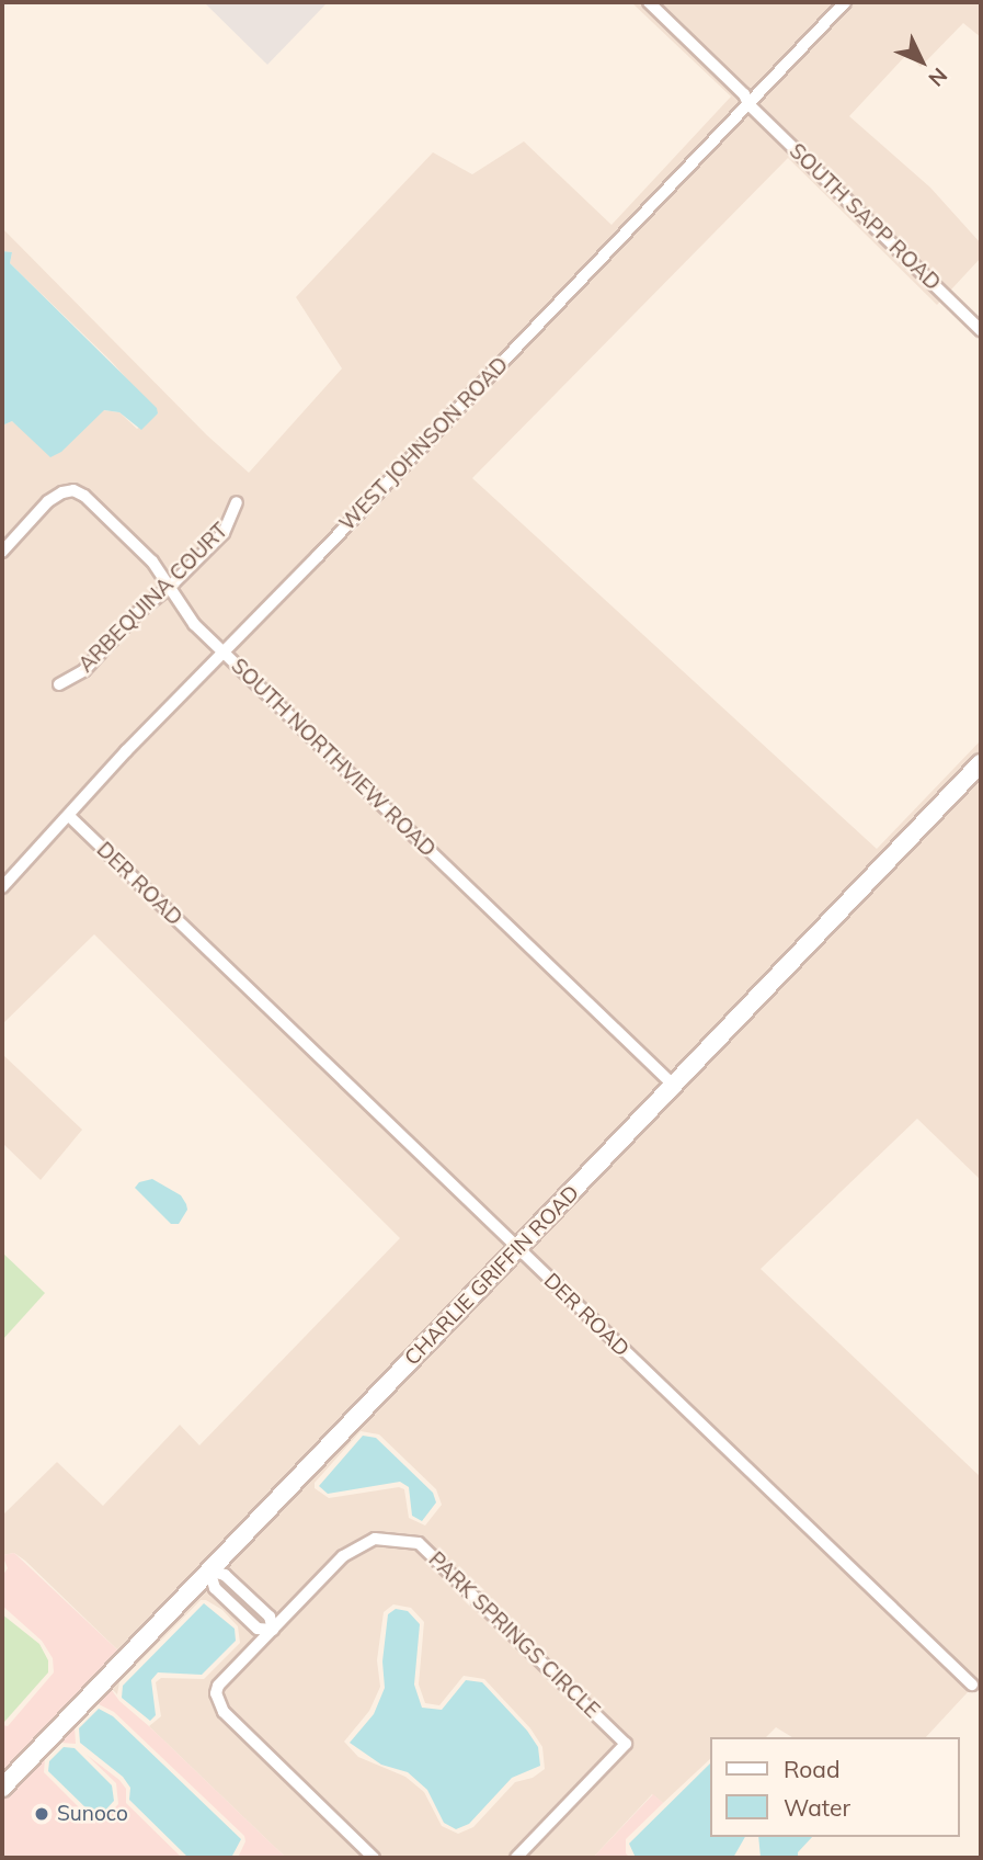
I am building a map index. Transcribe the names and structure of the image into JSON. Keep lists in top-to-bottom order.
{
  "streets": {
    "street": [
      "SOUTH SAPP ROAD",
      "WEST JOHNSON ROAD",
      "ARBEQUINA COURT",
      "SOUTH NORTHVIEW ROAD",
      "DER ROAD",
      "CHARLIE GRIFFIN ROAD",
      "PARK SPRINGS CIRCLE"
    ]
  },
  "crossings": [
    ["SOUTH SAPP ROAD", "WEST JOHNSON ROAD"],
    ["WEST JOHNSON ROAD", "SOUTH NORTHVIEW ROAD"],
    ["WEST JOHNSON ROAD", "DER ROAD"],
    ["ARBEQUINA COURT", "SOUTH NORTHVIEW ROAD"],
    ["SOUTH NORTHVIEW ROAD", "CHARLIE GRIFFIN ROAD"],
    ["DER ROAD", "CHARLIE GRIFFIN ROAD"]
  ],
  "places": ["Sunoco"],
  "legend": ["Road", "Water"],
  "north": "bottom right"
}
